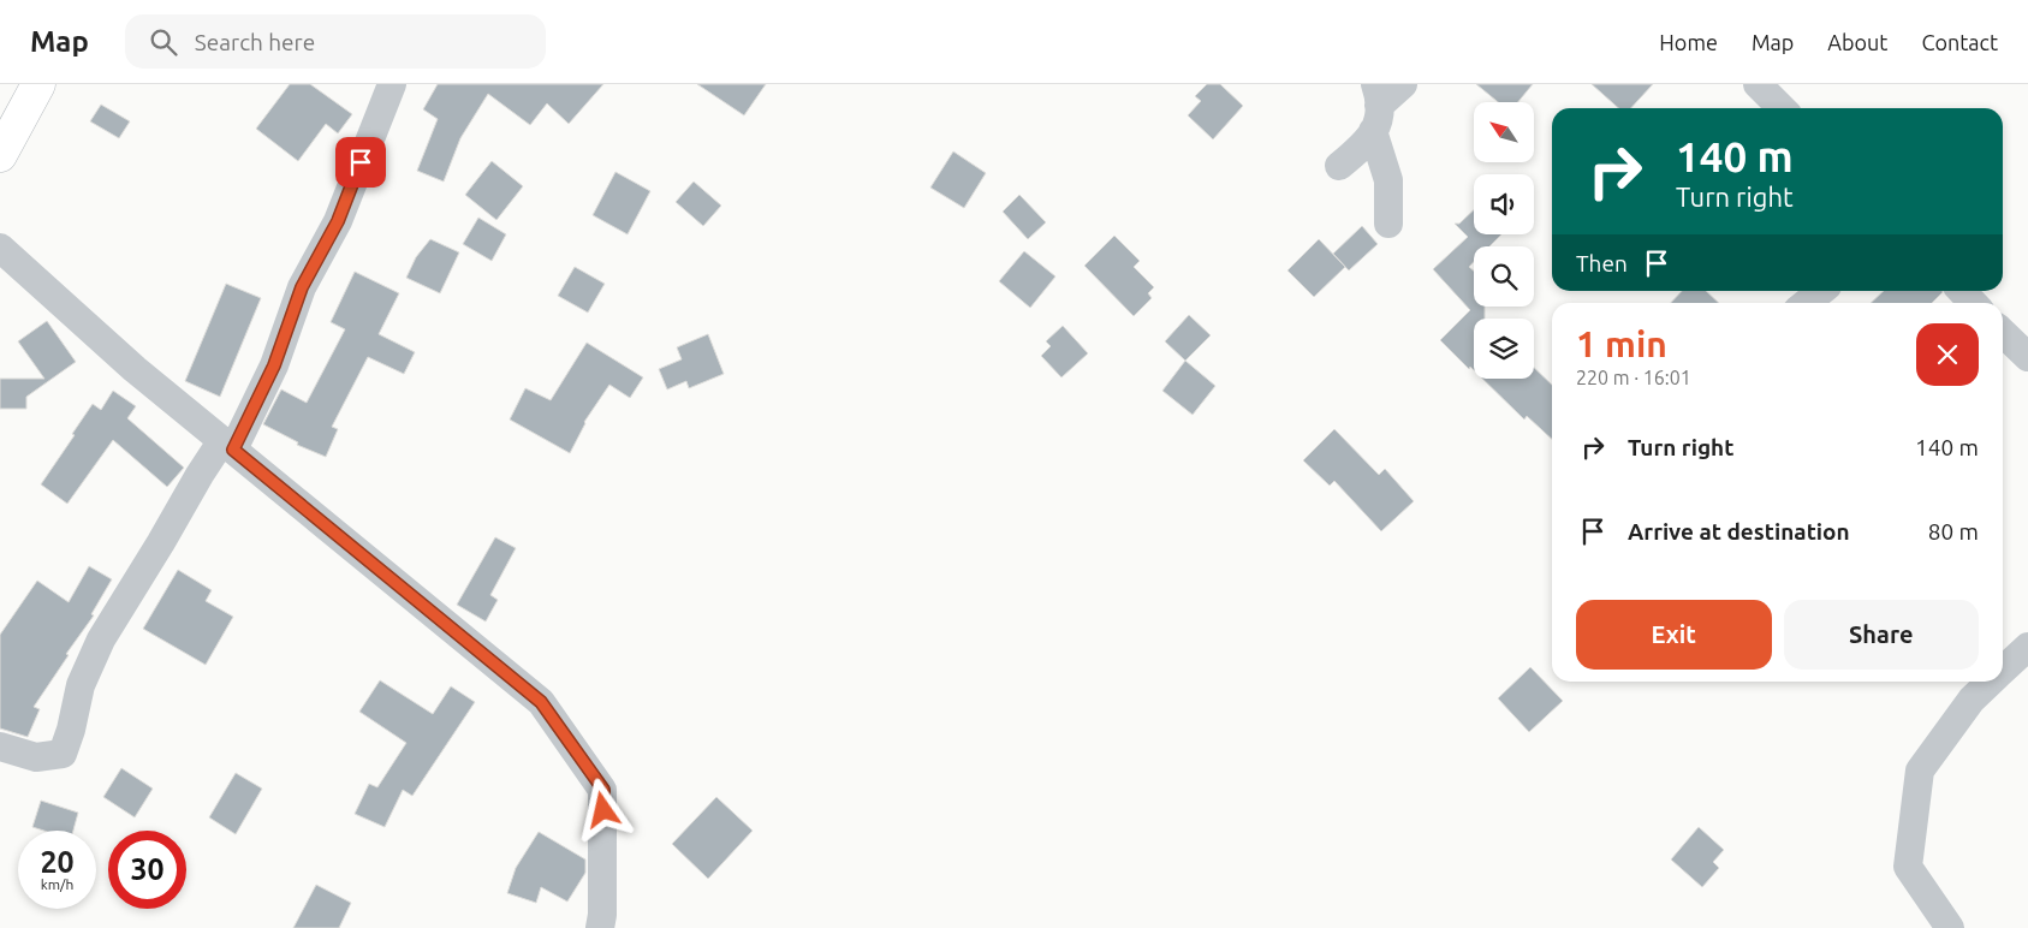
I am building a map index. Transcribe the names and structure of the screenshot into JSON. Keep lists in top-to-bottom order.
{
  "north": "top left",
  "page": {
    "header": "Map",
    "search": "Search here",
    "nav": [
      "Home",
      "Map",
      "About",
      "Contact"
    ],
    "turn": ["140 m", "Turn right"],
    "then": "Then",
    "heading": ["1 min", "220 m · 16:01"],
    "list": [
      {
        "name": "Turn right",
        "value": "140 m"
      },
      {
        "name": "Arrive at destination",
        "value": "80 m"
      }
    ],
    "buttons": ["Exit", "Share"],
    "speed": "20 km/h",
    "limit": "30"
  }
}
